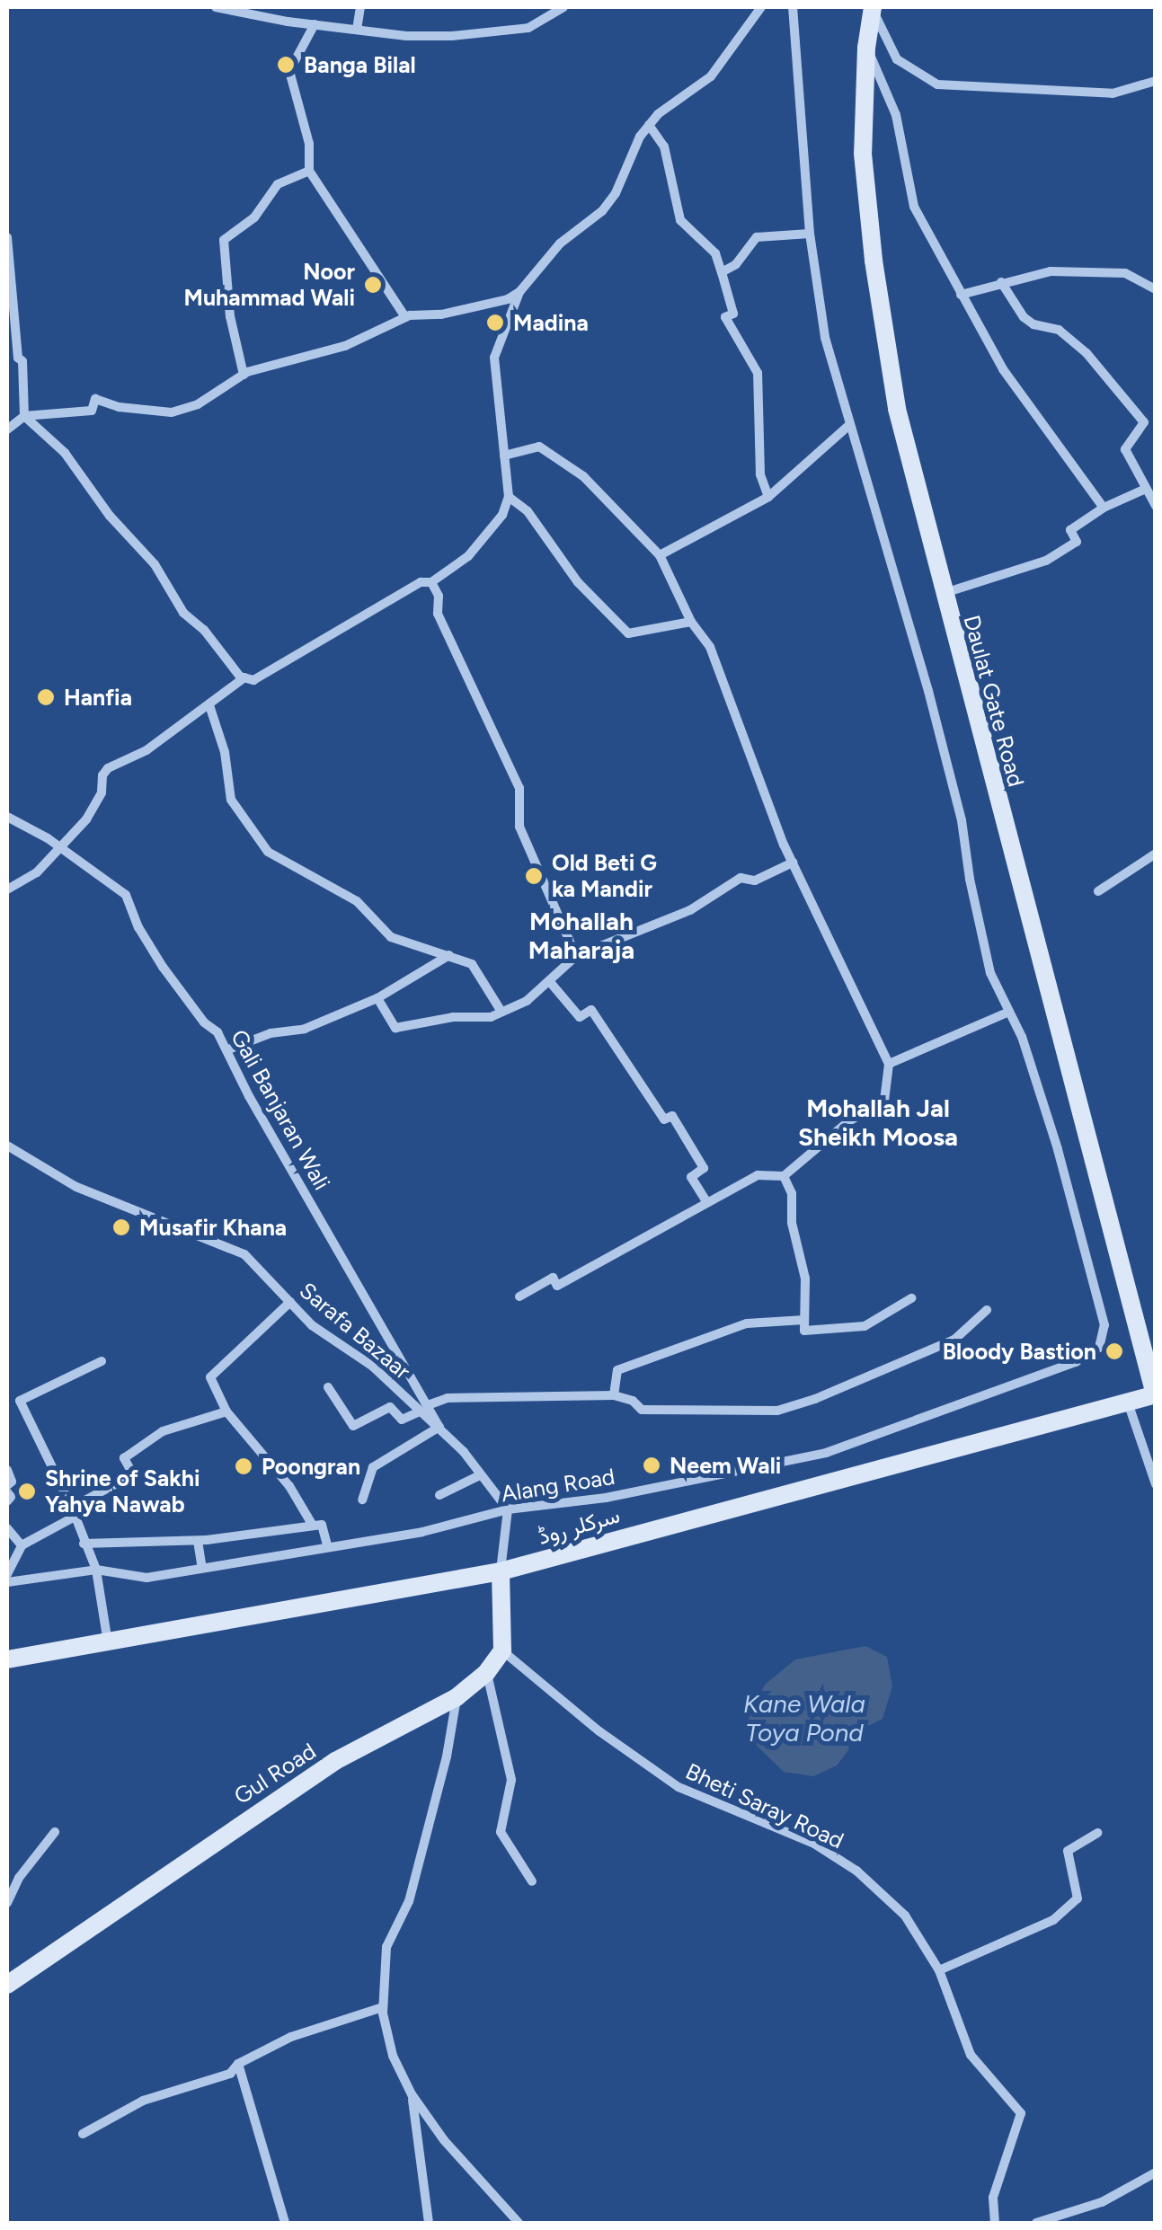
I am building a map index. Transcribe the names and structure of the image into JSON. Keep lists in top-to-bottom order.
{
  "streets": {
    "main road": ["Daulat Gate Road", "سرکلر روڈ", "Gul Road"],
    "street": [
      "Gali Banjaran Wali",
      "Sarafa Bazaar",
      "Alang Road",
      "Bheti Saray Road"
    ]
  },
  "crossings": [
    ["Daulat Gate Road", "سرکلر روڈ"],
    ["Gali Banjaran Wali", "Sarafa Bazaar"],
    ["Sarafa Bazaar", "Alang Road"],
    ["Gul Road", "Bheti Saray Road"]
  ],
  "districts": ["Mohallah Maharaja", "Mohallah Jal Sheikh Moosa"],
  "water": ["Kane Wala Toya Pond"],
  "places": [
    "Banga Bilal",
    "Noor Muhammad Wali",
    "Madina",
    "Hanfia",
    "Old Beti G ka Mandir",
    "Musafir Khana",
    "Bloody Bastion",
    "Neem Wali",
    "Poongran",
    "Shrine of Sakhi Yahya Nawab"
  ]
}
